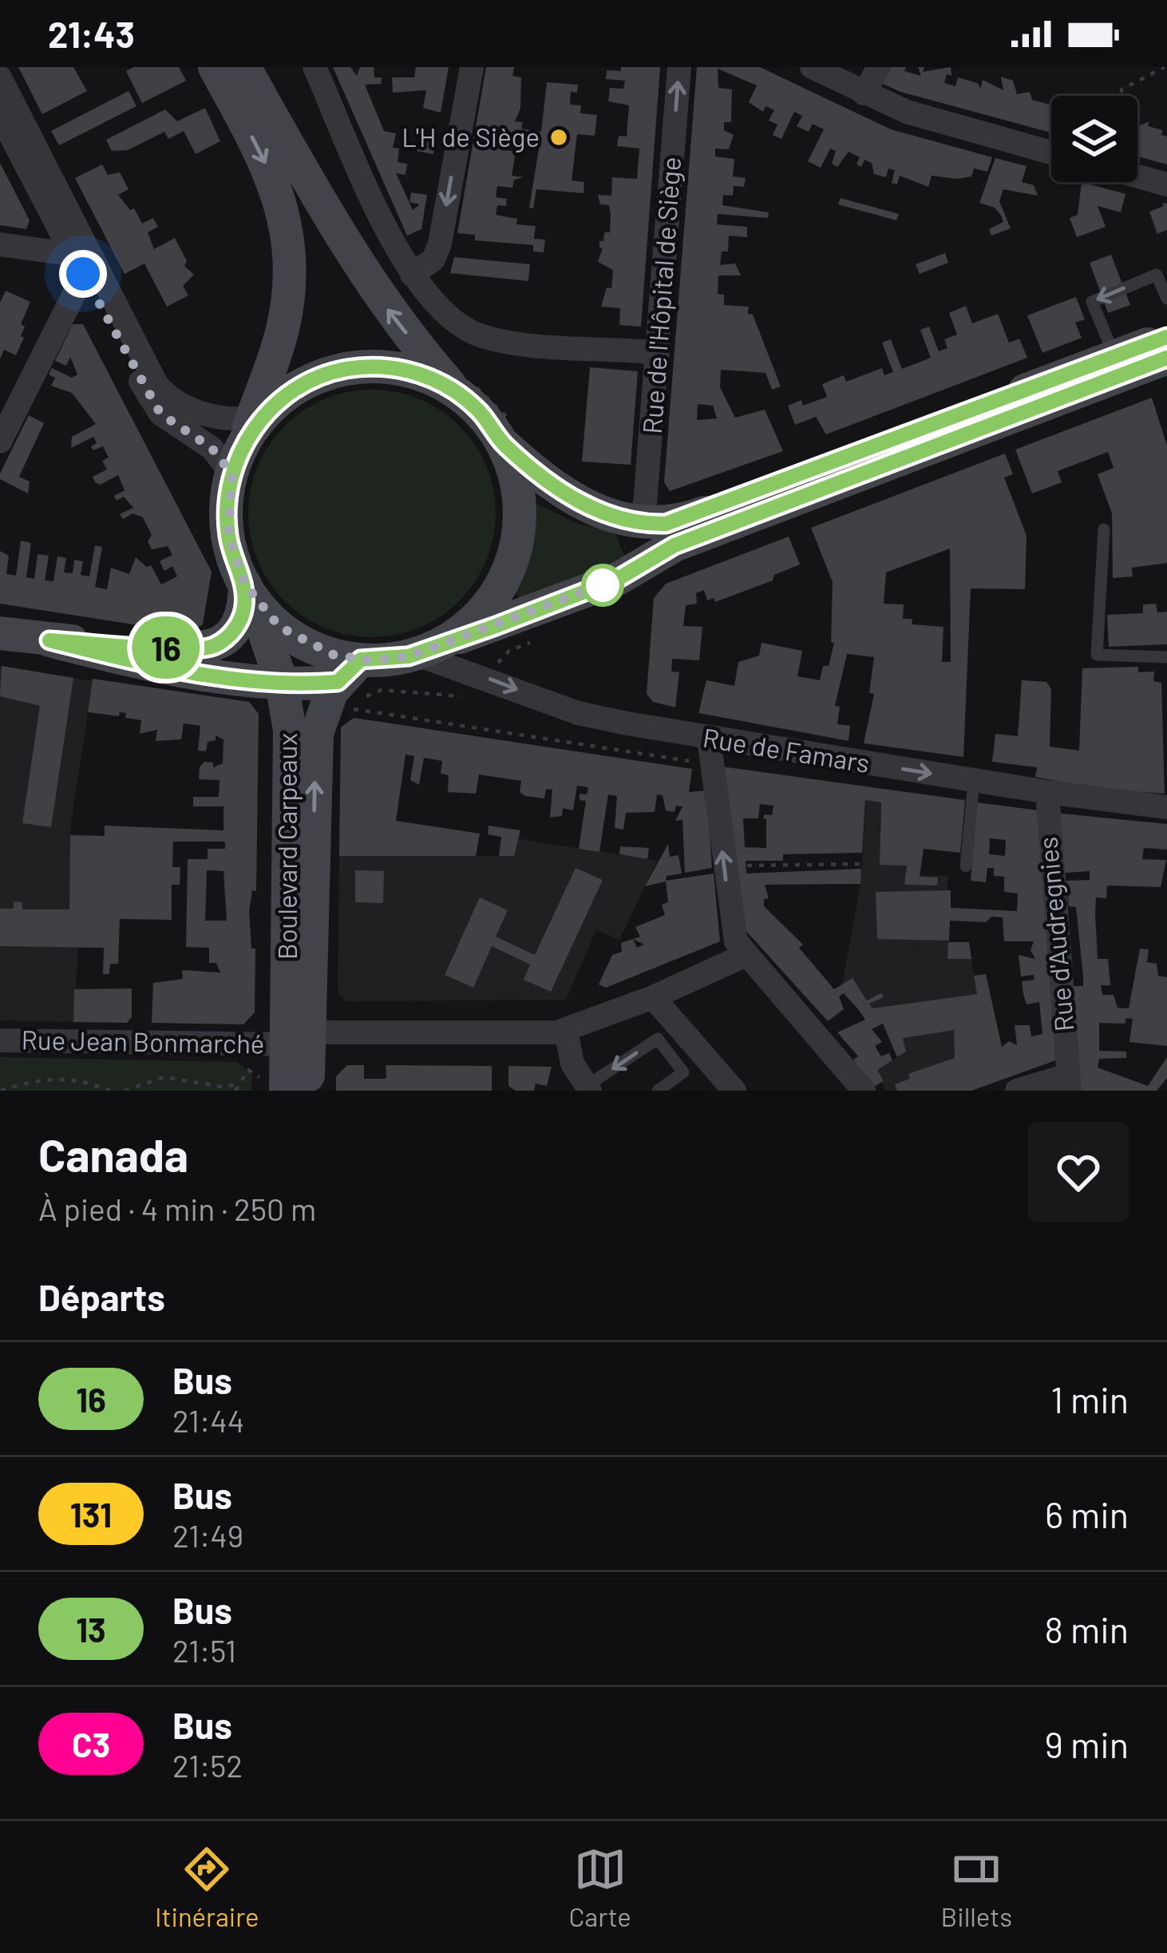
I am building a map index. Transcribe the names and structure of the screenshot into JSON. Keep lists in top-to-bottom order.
{
  "streets": {
    "main road": ["Boulevard Carpeaux"],
    "street": [
      "Rue de l'Hôpital de Siège",
      "Rue de Famars",
      "Rue d'Audregnies",
      "Rue Jean Bonmarché"
    ]
  },
  "crossings": [
    ["Rue de Famars", "Boulevard Carpeaux"],
    ["Rue de Famars", "Rue d'Audregnies"],
    ["Boulevard Carpeaux", "Rue Jean Bonmarché"]
  ],
  "one_way": ["Rue de Famars"],
  "places": ["L'H de Siège"],
  "lines": ["bus line 16"],
  "page": {
    "status": "21:43",
    "on_map": "16",
    "heading": [
      ["Canada", "À pied · 4 min · 250 m"],
      "Départs"
    ],
    "list": [
      {
        "mark": "16",
        "name": "Bus",
        "note": "21:44",
        "value": "1 min"
      },
      {
        "mark": "131",
        "name": "Bus",
        "note": "21:49",
        "value": "6 min"
      },
      {
        "mark": "13",
        "name": "Bus",
        "note": "21:51",
        "value": "8 min"
      },
      {
        "mark": "C3",
        "name": "Bus",
        "note": "21:52",
        "value": "9 min"
      }
    ],
    "tabs": ["Itinéraire", "Carte", "Billets"]
  }
}
